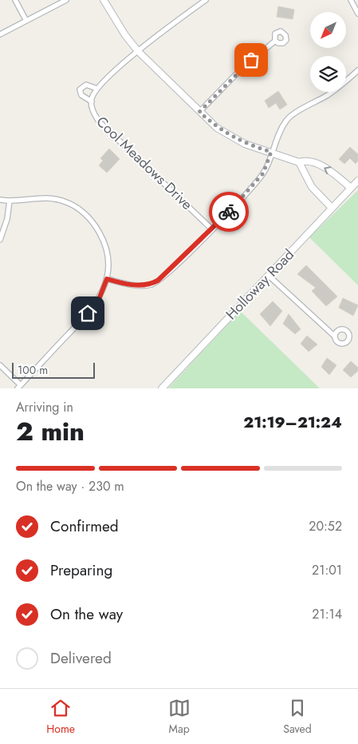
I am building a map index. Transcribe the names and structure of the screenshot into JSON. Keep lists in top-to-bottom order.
{
  "streets": {
    "street": ["Cool Meadows Drive", "Holloway Road"]
  },
  "scale_bar": "100 m",
  "north": "bottom left",
  "page": {
    "scale": "100 m",
    "heading": ["2 min", "Arriving in", "21:19–21:24"],
    "bar": "On the way · 230 m",
    "list": [
      ["Confirmed", "20:52"],
      ["Preparing", "21:01"],
      ["On the way", "21:14"],
      "Delivered"
    ],
    "tabs": ["Home", "Map", "Saved"]
  }
}
